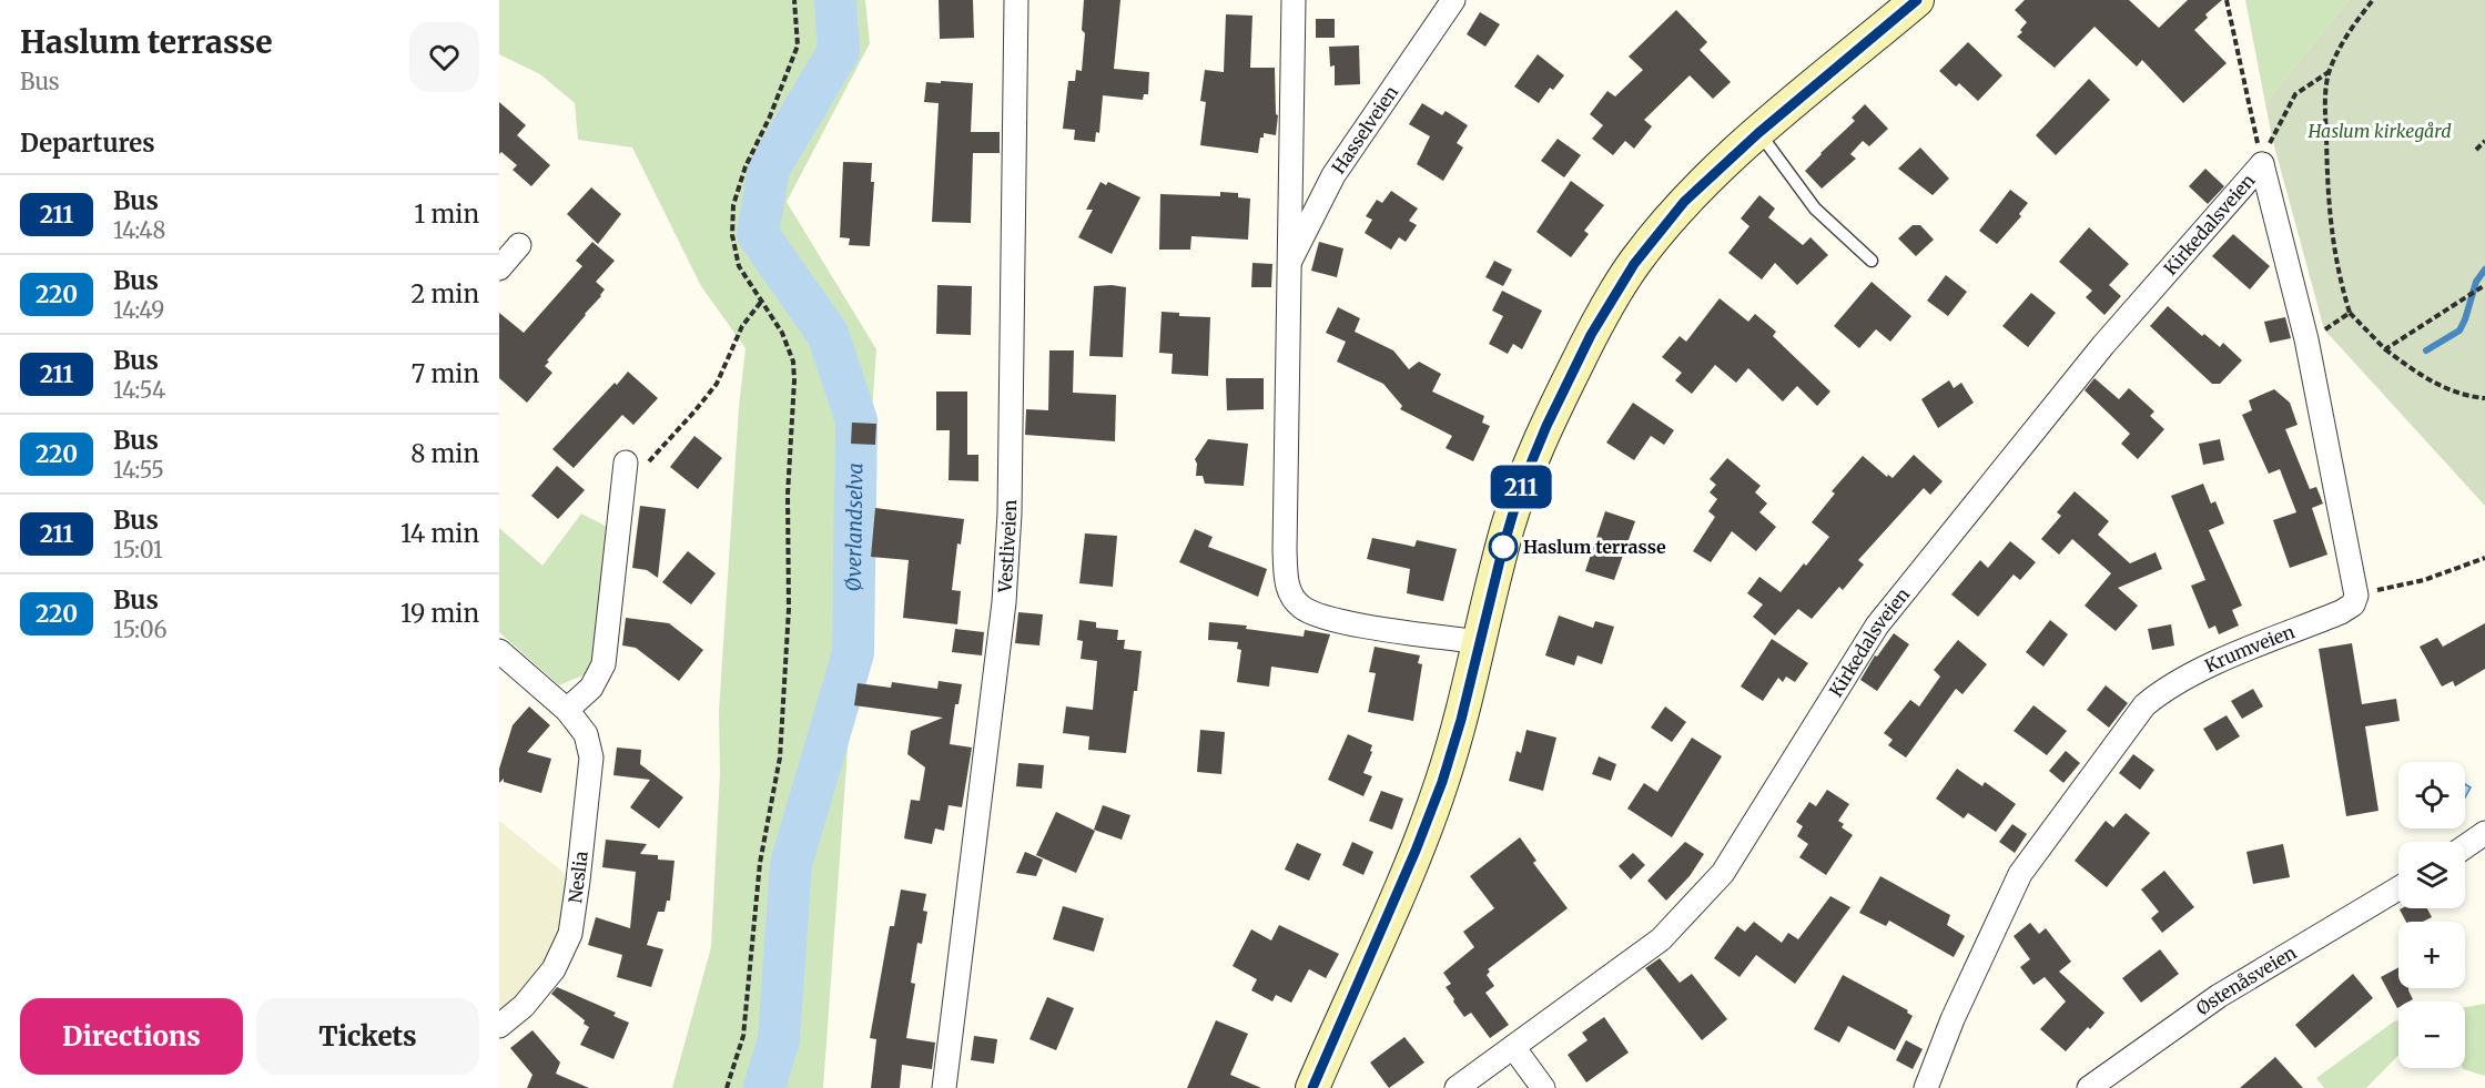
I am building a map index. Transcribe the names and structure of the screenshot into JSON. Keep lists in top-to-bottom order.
{
  "streets": {
    "street": [
      "Hasselveien",
      "Kirkedalsveien",
      "Vestliveien",
      "Krumveien",
      "Neslia",
      "Østenåsveien"
    ]
  },
  "water": ["Øverlandselva"],
  "parks": ["Haslum kirkegård"],
  "places": ["Haslum terrasse"],
  "lines": ["bus line 211"],
  "page": {
    "heading": [
      ["Haslum terrasse", "Bus"],
      "Departures"
    ],
    "on_map": "211",
    "list": [
      {
        "mark": "211",
        "name": "Bus",
        "note": "14:48",
        "value": "1 min"
      },
      {
        "mark": "220",
        "name": "Bus",
        "note": "14:49",
        "value": "2 min"
      },
      {
        "mark": "211",
        "name": "Bus",
        "note": "14:54",
        "value": "7 min"
      },
      {
        "mark": "220",
        "name": "Bus",
        "note": "14:55",
        "value": "8 min"
      },
      {
        "mark": "211",
        "name": "Bus",
        "note": "15:01",
        "value": "14 min"
      },
      {
        "mark": "220",
        "name": "Bus",
        "note": "15:06",
        "value": "19 min"
      }
    ],
    "map_buttons": ["+", "−"],
    "buttons": ["Directions", "Tickets"]
  }
}
